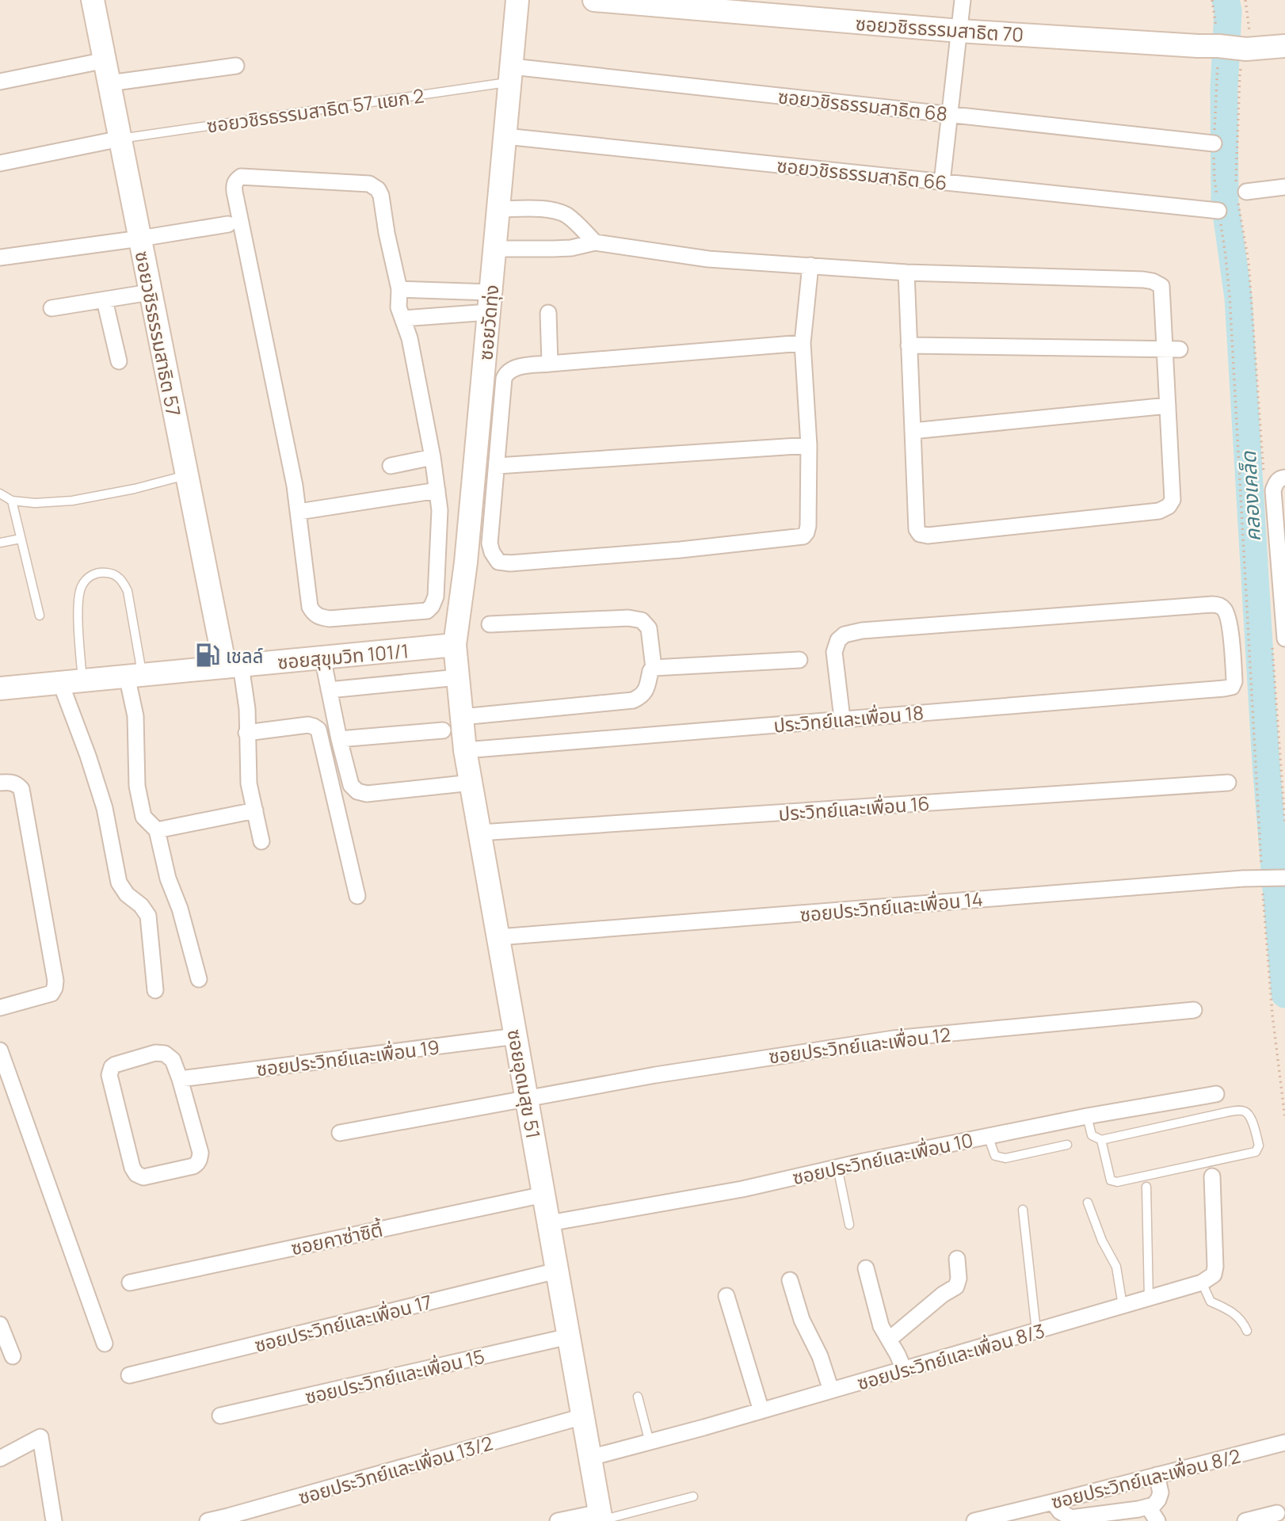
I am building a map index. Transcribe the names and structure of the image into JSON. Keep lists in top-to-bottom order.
{
  "streets": {
    "street": [
      "ซอยวชิรธรรมสาธิต 70",
      "ซอยวชิรธรรมสาธิต 68",
      "ซอยวชิรธรรมสาธิต 66",
      "ซอยวัดทุ่ง",
      "ซอยวชิรธรรมสาธิต 57",
      "ซอยสุขุมวิท 101/1",
      "ประวิทย์และเพื่อน 18",
      "ประวิทย์และเพื่อน 16",
      "ซอยประวิทย์และเพื่อน 14",
      "ซอยประวิทย์และเพื่อน 12",
      "ซอยประวิทย์และเพื่อน 19",
      "ซอยอุดมสุข 51",
      "ซอยประวิทย์และเพื่อน 10",
      "ซอยคาซ่าซิตี้",
      "ซอยประวิทย์และเพื่อน 17",
      "ซอยประวิทย์และเพื่อน 8/3",
      "ซอยประวิทย์และเพื่อน 15",
      "ซอยประวิทย์และเพื่อน 13/2",
      "ซอยประวิทย์และเพื่อน 8/2"
    ],
    "lane": ["ซอยวชิรธรรมสาธิต 57 แยก 2"]
  },
  "crossings": [
    ["ซอยวชิรธรรมสาธิต 68", "ซอยวชิรธรรมสาธิต 57 แยก 2"],
    ["ซอยวชิรธรรมสาธิต 68", "ซอยวัดทุ่ง"],
    ["ซอยวชิรธรรมสาธิต 57 แยก 2", "ซอยวัดทุ่ง"],
    ["ซอยวชิรธรรมสาธิต 57 แยก 2", "ซอยวชิรธรรมสาธิต 57"],
    ["ซอยวชิรธรรมสาธิต 66", "ซอยวัดทุ่ง"],
    ["ซอยวัดทุ่ง", "ซอยสุขุมวิท 101/1"],
    ["ซอยวัดทุ่ง", "ซอยอุดมสุข 51"],
    ["ซอยวชิรธรรมสาธิต 57", "ซอยสุขุมวิท 101/1"],
    ["ซอยสุขุมวิท 101/1", "ซอยอุดมสุข 51"],
    ["ประวิทย์และเพื่อน 18", "ซอยอุดมสุข 51"],
    ["ประวิทย์และเพื่อน 16", "ซอยอุดมสุข 51"],
    ["ซอยประวิทย์และเพื่อน 14", "ซอยอุดมสุข 51"],
    ["ซอยประวิทย์และเพื่อน 12", "ซอยอุดมสุข 51"],
    ["ซอยประวิทย์และเพื่อน 19", "ซอยอุดมสุข 51"],
    ["ซอยอุดมสุข 51", "ซอยประวิทย์และเพื่อน 10"],
    ["ซอยอุดมสุข 51", "ซอยคาซ่าซิตี้"],
    ["ซอยอุดมสุข 51", "ซอยประวิทย์และเพื่อน 17"],
    ["ซอยอุดมสุข 51", "ซอยประวิทย์และเพื่อน 8/3"],
    ["ซอยอุดมสุข 51", "ซอยประวิทย์และเพื่อน 15"],
    ["ซอยอุดมสุข 51", "ซอยประวิทย์และเพื่อน 13/2"]
  ],
  "water": ["คลองเคล็ด"],
  "places": {
    "fuel station": ["เชลล์"]
  }
}
